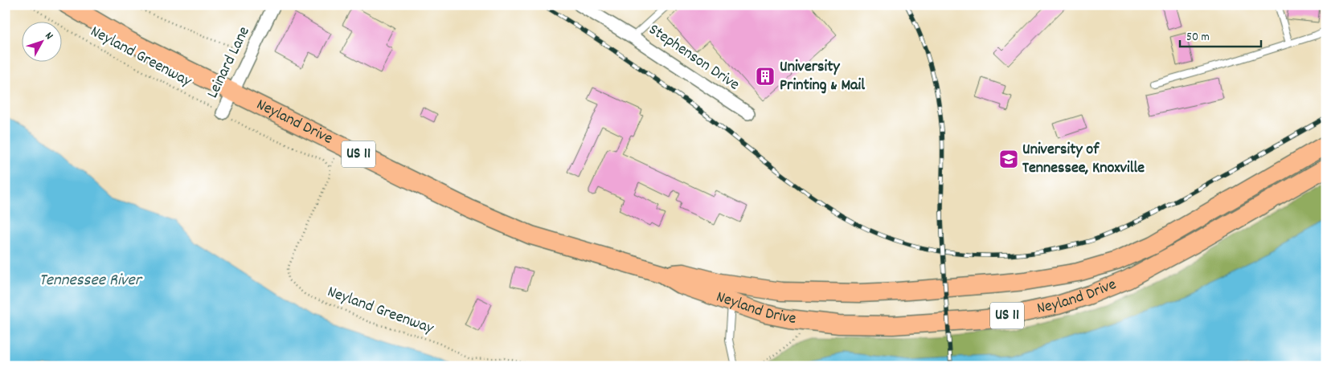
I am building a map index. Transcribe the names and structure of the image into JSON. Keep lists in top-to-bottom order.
{
  "streets": {
    "main road": ["Neyland Drive", "US 11"],
    "street": ["Stephenson Drive", "Leinard Lane"],
    "path": ["Neyland Greenway"]
  },
  "crossings": [
    ["Neyland Greenway", "Leinard Lane"],
    ["Neyland Greenway", "Neyland Drive"],
    ["Leinard Lane", "Neyland Drive"]
  ],
  "water": ["Tennessee River"],
  "places": {
    "building": ["University Printing & Mail"],
    "school or university": ["University of Tennessee, Knoxville"]
  },
  "scale_bar": "50 m",
  "north": "top right"
}
